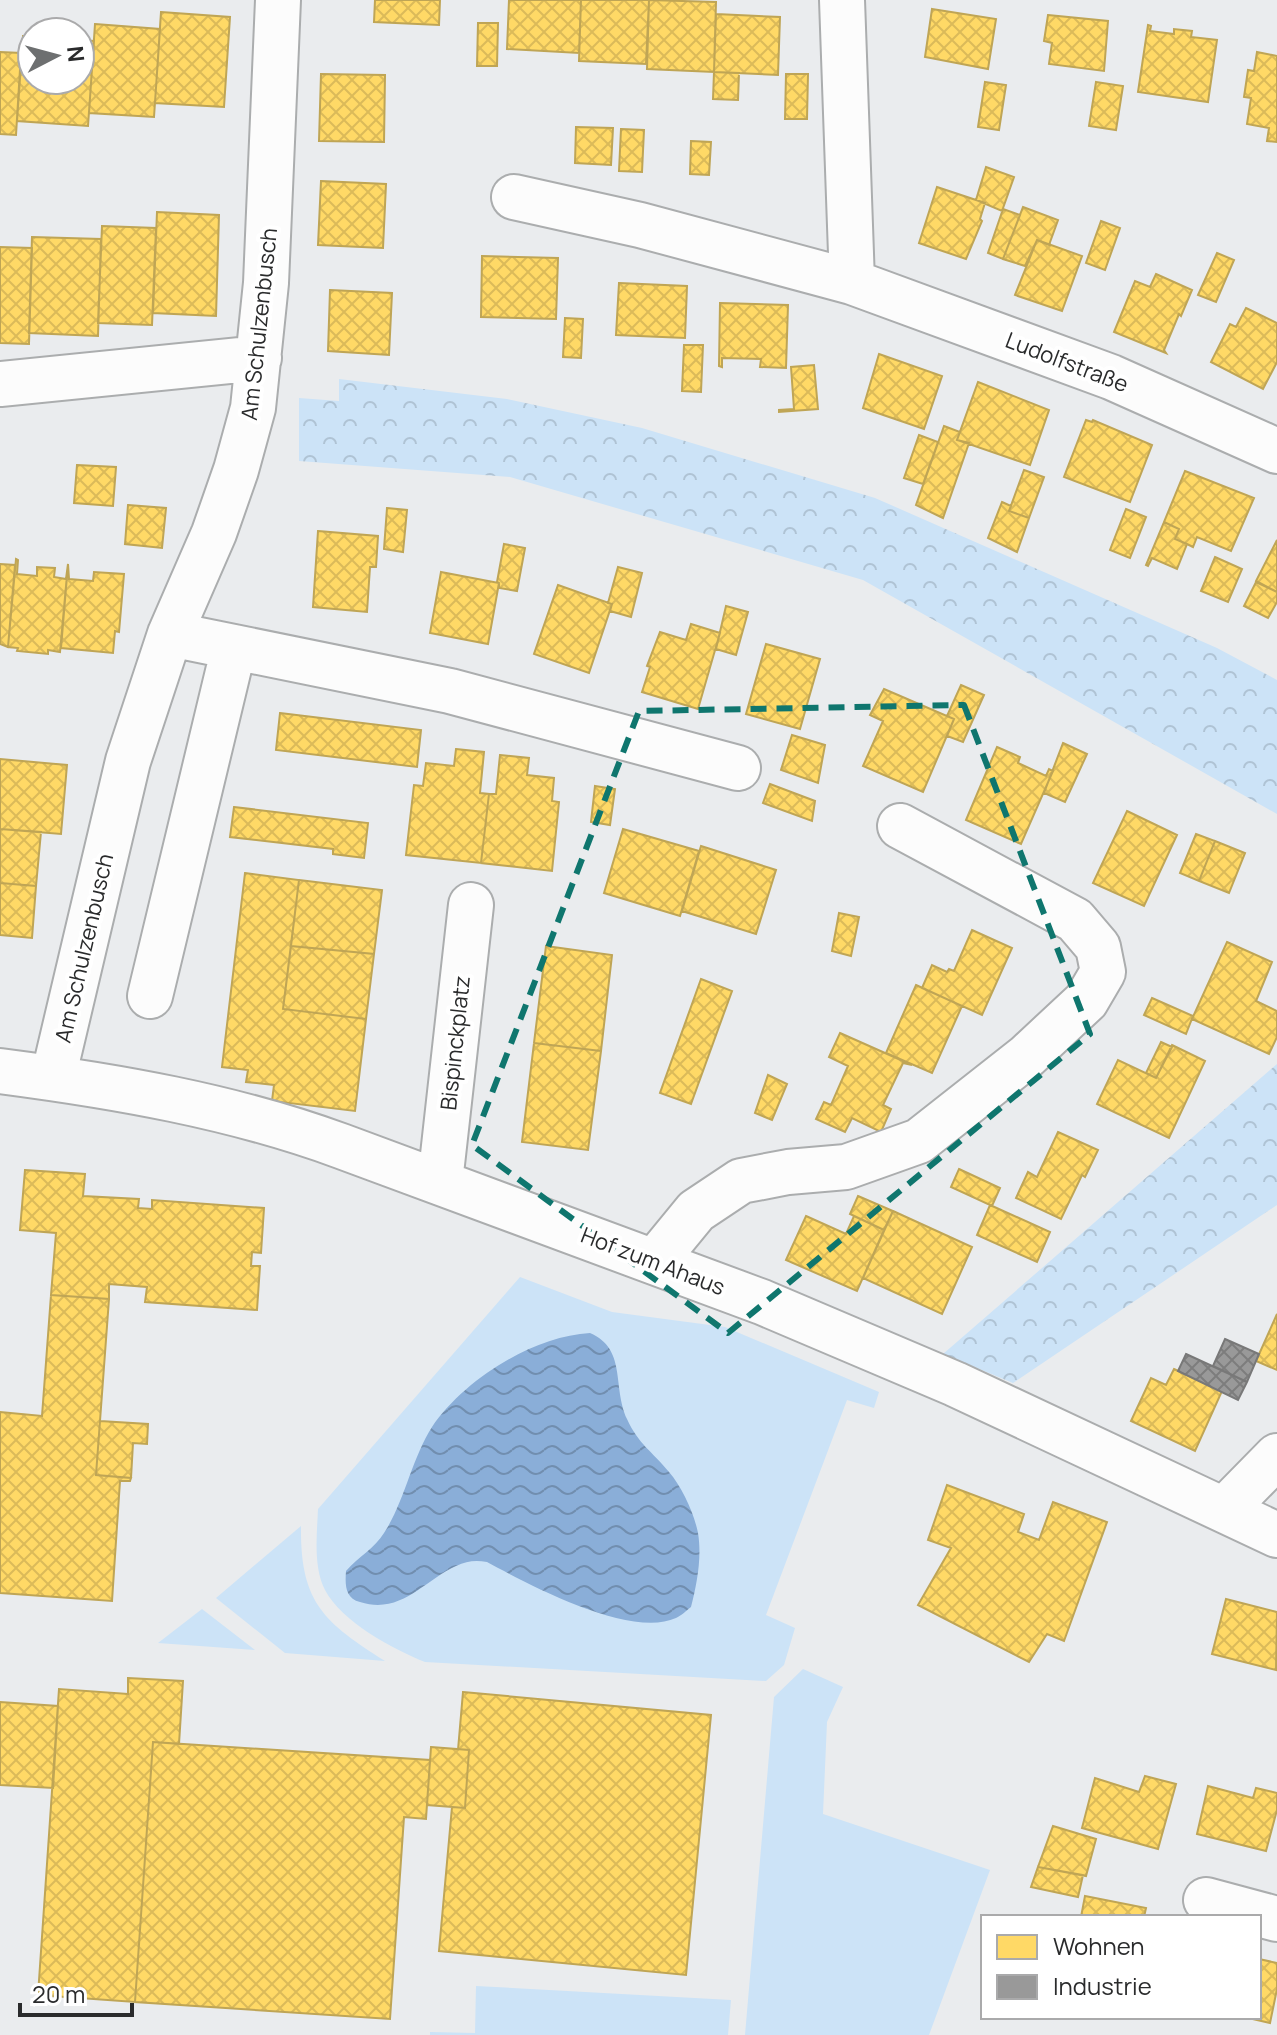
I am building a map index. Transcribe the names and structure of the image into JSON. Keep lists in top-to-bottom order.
{
  "streets": {
    "street": [
      "Am Schulzenbusch",
      "Ludolfstraße",
      "Bispinckplatz",
      "Hof zum Ahaus"
    ]
  },
  "crossings": [
    ["Am Schulzenbusch", "Hof zum Ahaus"],
    ["Bispinckplatz", "Hof zum Ahaus"]
  ],
  "legend": ["Wohnen", "Industrie"],
  "scale_bar": "20 m",
  "north": "right"
}
